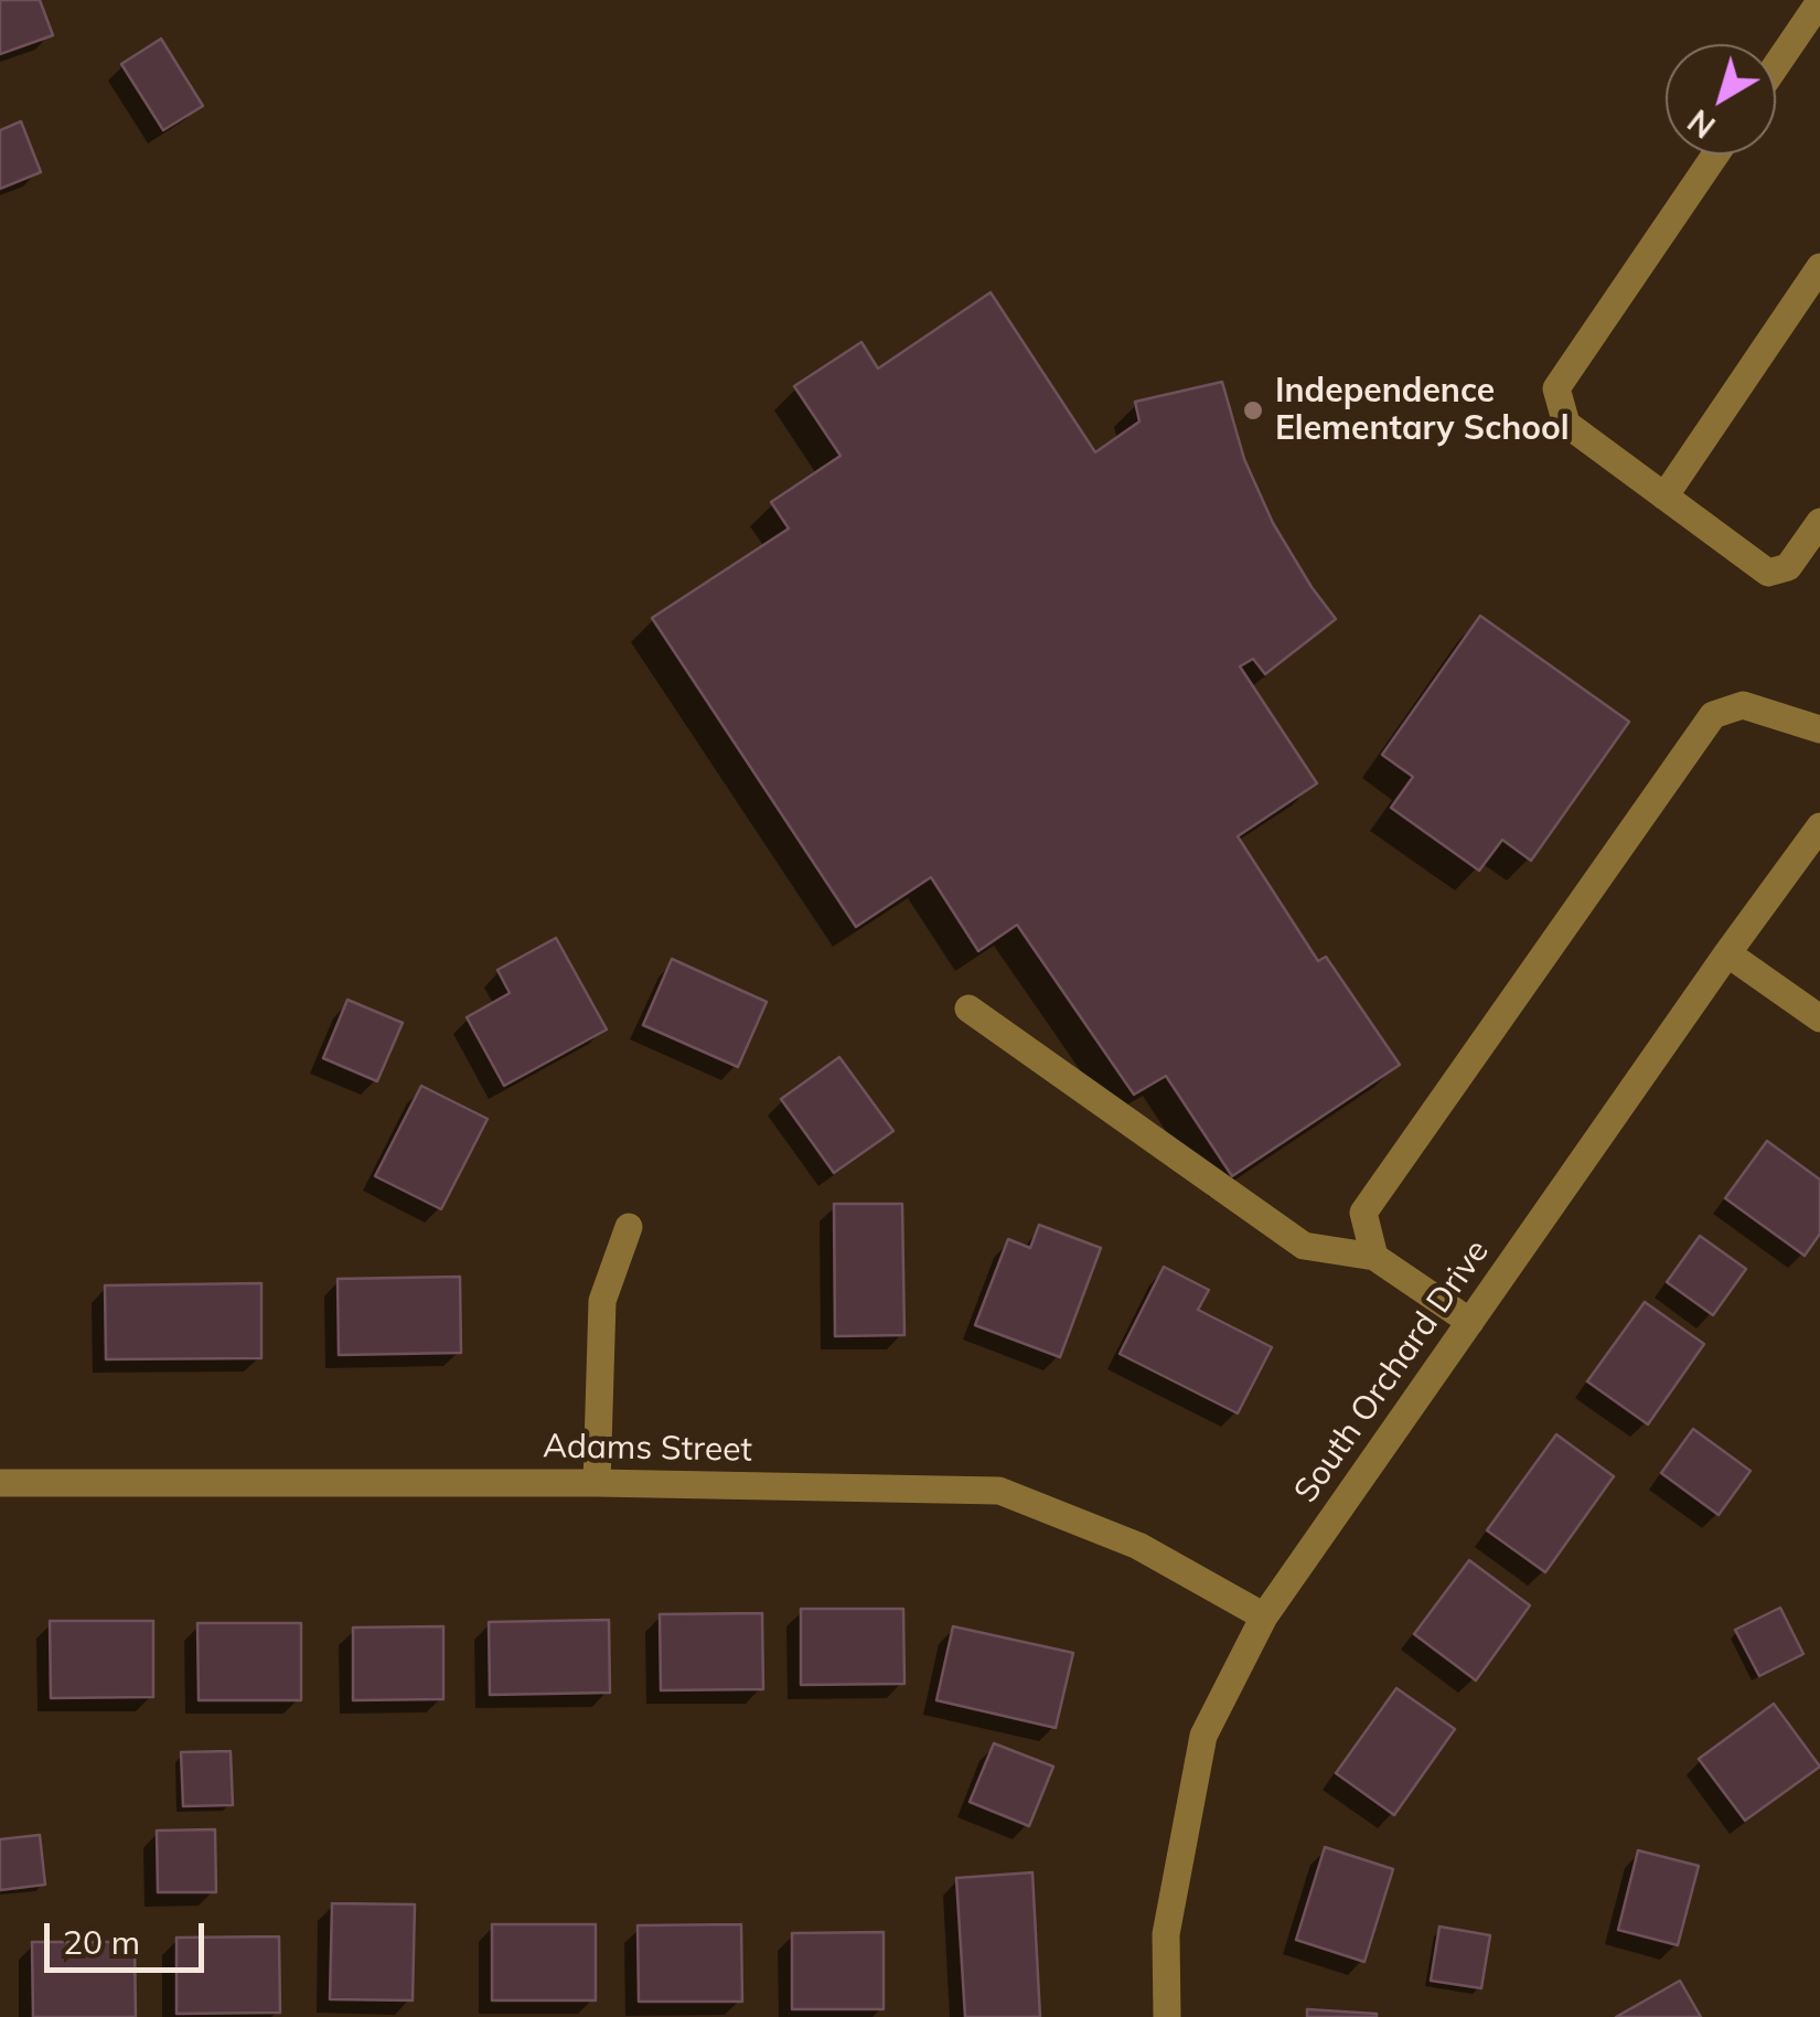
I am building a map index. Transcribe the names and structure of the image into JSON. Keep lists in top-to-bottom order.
{
  "streets": {
    "street": ["South Orchard Drive", "Adams Street"]
  },
  "crossings": [
    ["South Orchard Drive", "Adams Street"]
  ],
  "places": ["Independence Elementary School"],
  "scale_bar": "20 m",
  "north": "bottom left"
}
